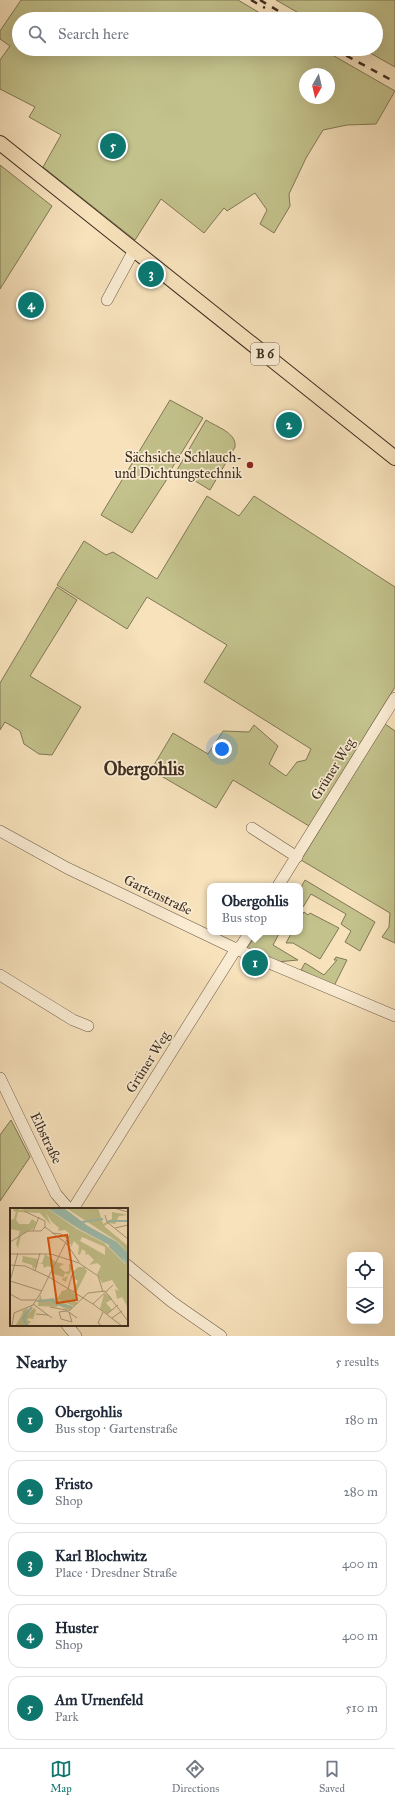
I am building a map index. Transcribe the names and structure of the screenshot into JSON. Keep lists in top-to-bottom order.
{
  "streets": {
    "main road": ["B 6"],
    "street": ["Grüner Weg", "Gartenstraße", "Elbstraße"]
  },
  "crossings": [
    ["Grüner Weg", "Gartenstraße"]
  ],
  "districts": ["Obergohlis"],
  "places": ["Sächsiche Schlauch- und Dichtungstechnik"],
  "north": "bottom",
  "page": {
    "search": "Search here",
    "pins": [
      "5",
      "3",
      "4",
      "2",
      "1"
    ],
    "popup": ["Obergohlis", "Bus stop"],
    "heading": ["Nearby", "5 results"],
    "list": [
      {
        "mark": "1",
        "name": "Obergohlis",
        "note": "Bus stop · Gartenstraße",
        "value": "180 m"
      },
      {
        "mark": "2",
        "name": "Fristo",
        "note": "Shop",
        "value": "280 m"
      },
      {
        "mark": "3",
        "name": "Karl Blochwitz",
        "note": "Place · Dresdner Straße",
        "value": "400 m"
      },
      {
        "mark": "4",
        "name": "Huster",
        "note": "Shop",
        "value": "400 m"
      },
      {
        "mark": "5",
        "name": "Am Urnenfeld",
        "note": "Park",
        "value": "510 m"
      }
    ],
    "nav": ["Map", "Directions", "Saved"]
  }
}
